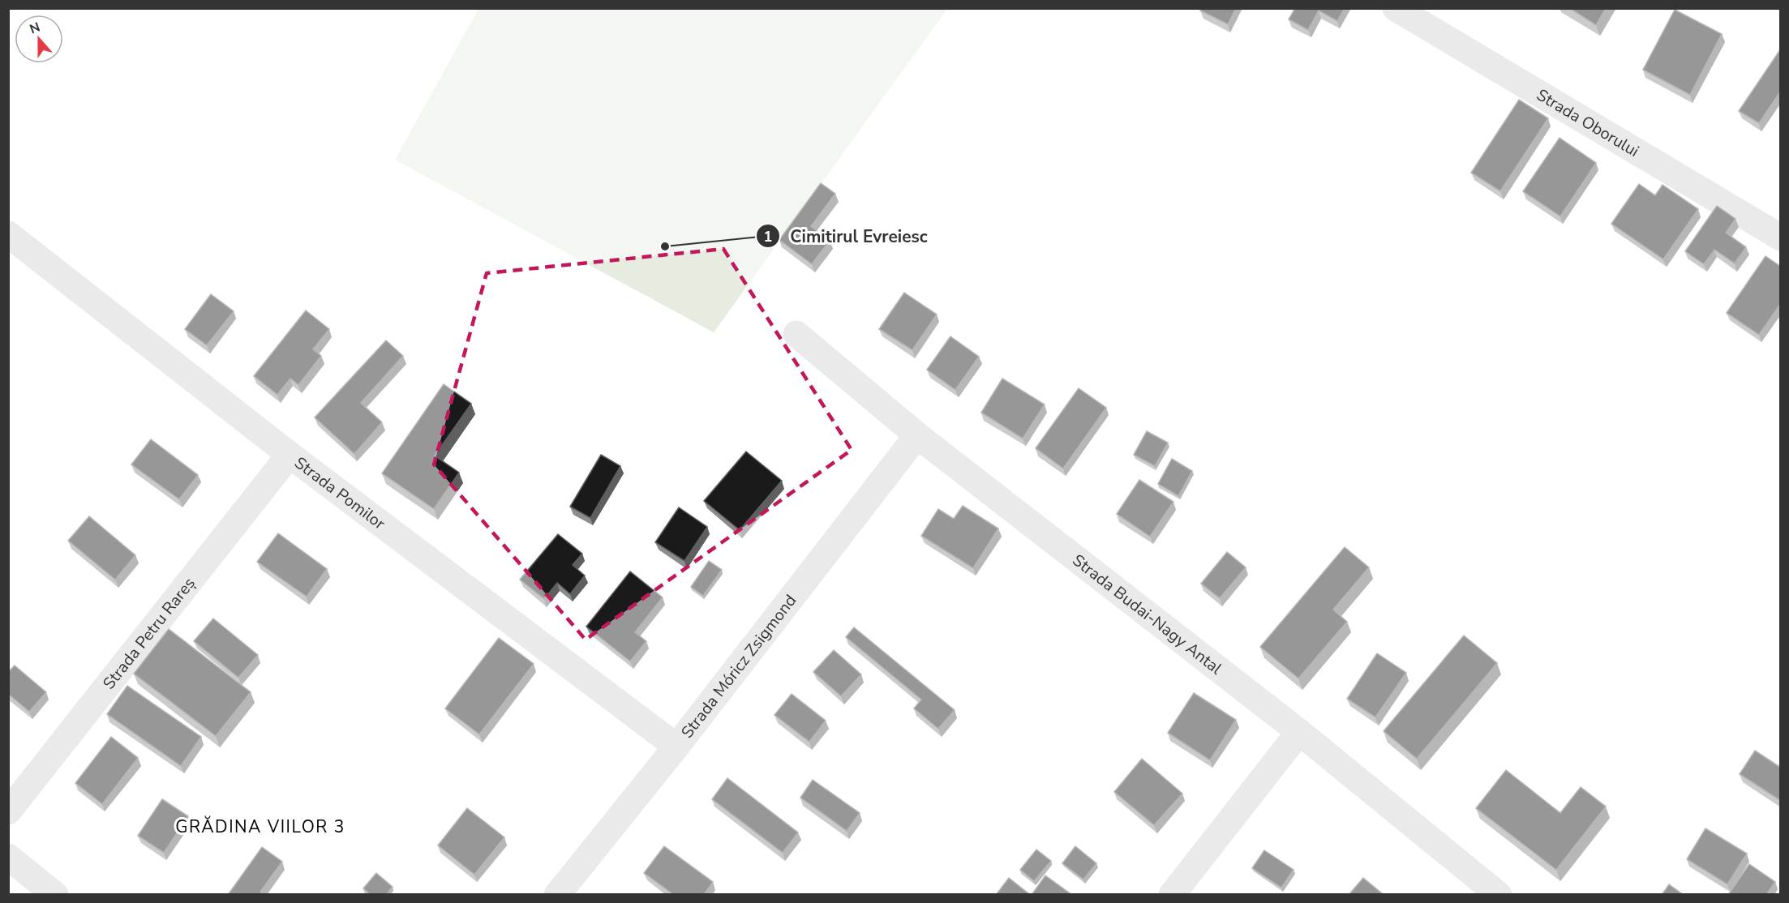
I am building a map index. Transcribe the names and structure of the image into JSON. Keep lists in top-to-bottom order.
{
  "streets": {
    "street": [
      "Strada Oborului",
      "Strada Pomilor",
      "Strada Budai-Nagy Antal",
      "Strada Petru Rareș",
      "Strada Móricz Zsigmond"
    ]
  },
  "crossings": [
    ["Strada Pomilor", "Strada Petru Rareș"],
    ["Strada Pomilor", "Strada Móricz Zsigmond"],
    ["Strada Budai-Nagy Antal", "Strada Móricz Zsigmond"]
  ],
  "districts": ["GRĂDINA VIILOR 3"],
  "places": ["Cimitirul Evreiesc"],
  "north": "top"
}
